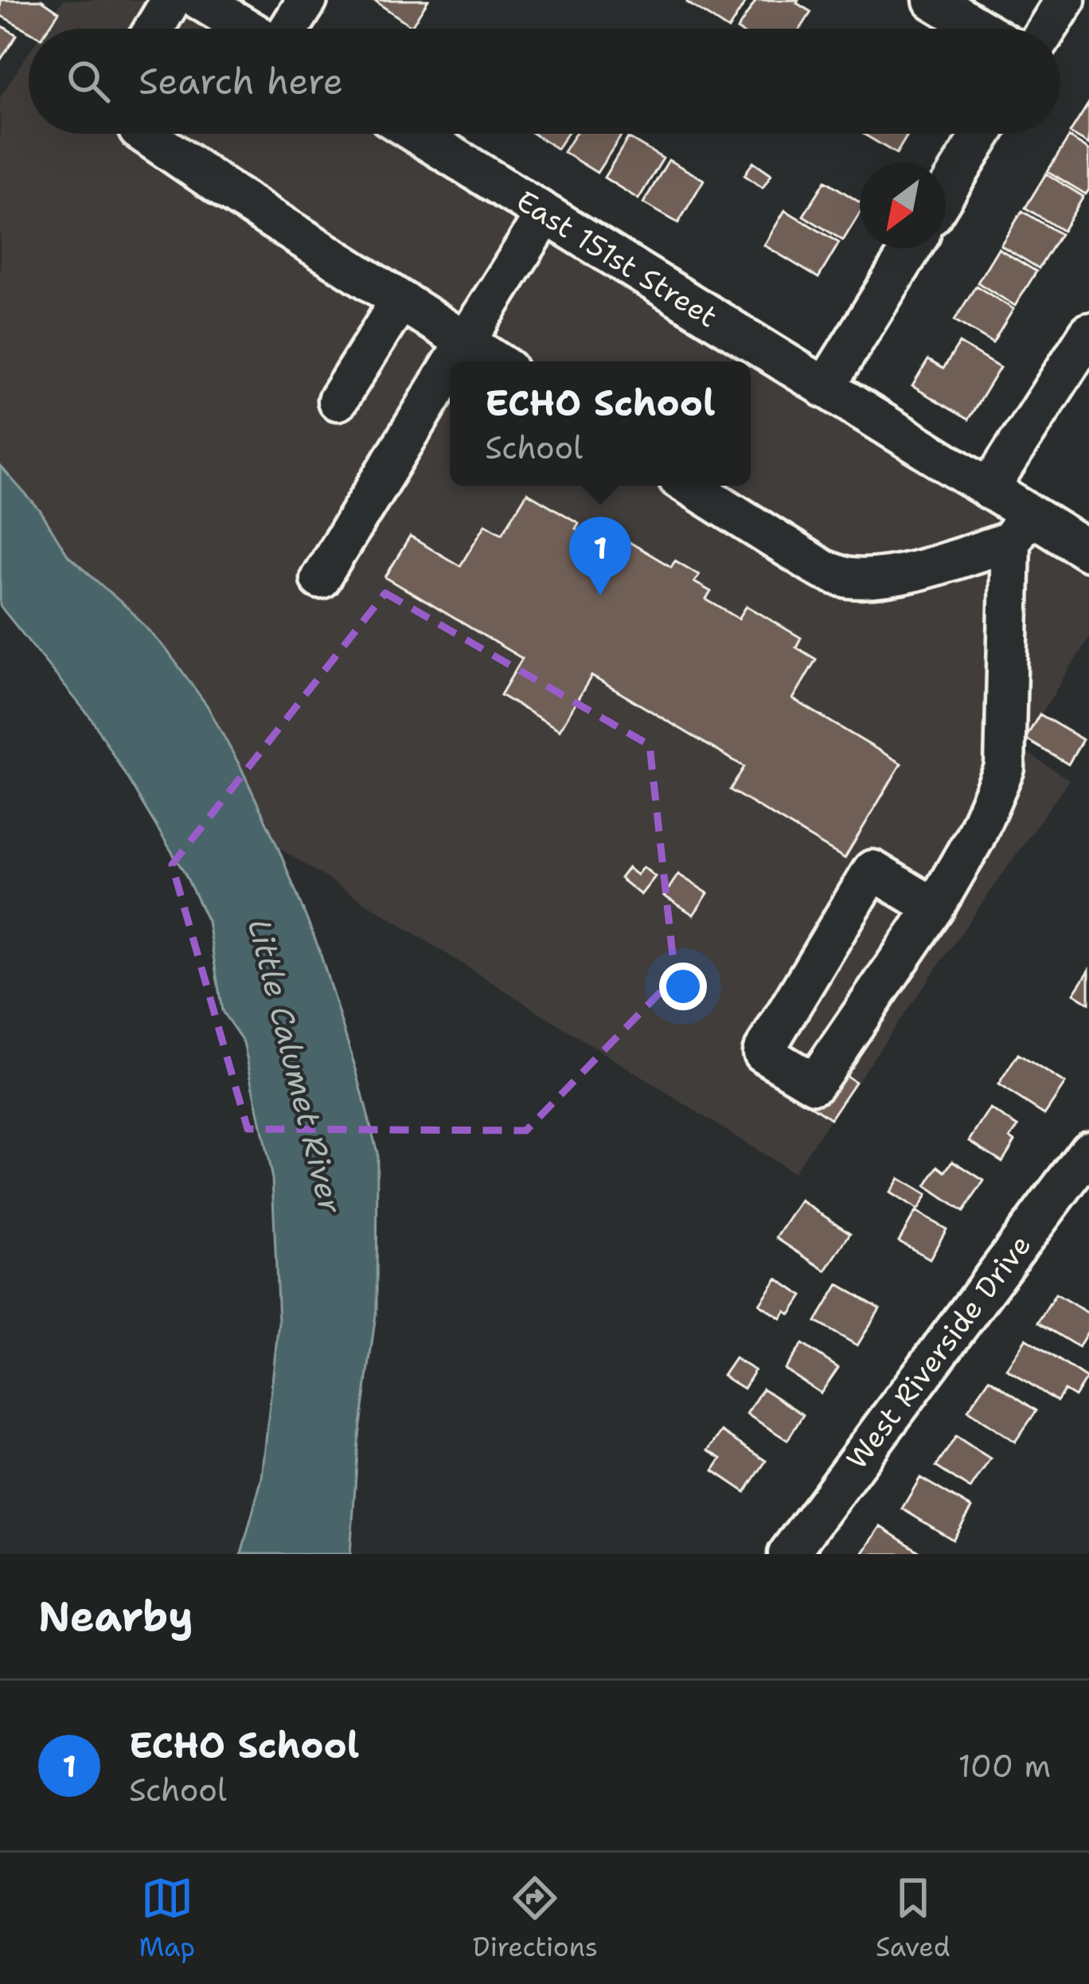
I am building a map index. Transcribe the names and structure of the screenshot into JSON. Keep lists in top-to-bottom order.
{
  "streets": {
    "street": ["East 151st Street", "West Riverside Drive"]
  },
  "water": ["Little Calumet River"],
  "north": "bottom left",
  "page": {
    "search": "Search here",
    "popup": ["ECHO School", "School"],
    "pins": "1",
    "heading": "Nearby",
    "list": [
      {
        "mark": "1",
        "name": "ECHO School",
        "note": "School",
        "value": "100 m"
      }
    ],
    "nav": ["Map", "Directions", "Saved"]
  }
}
